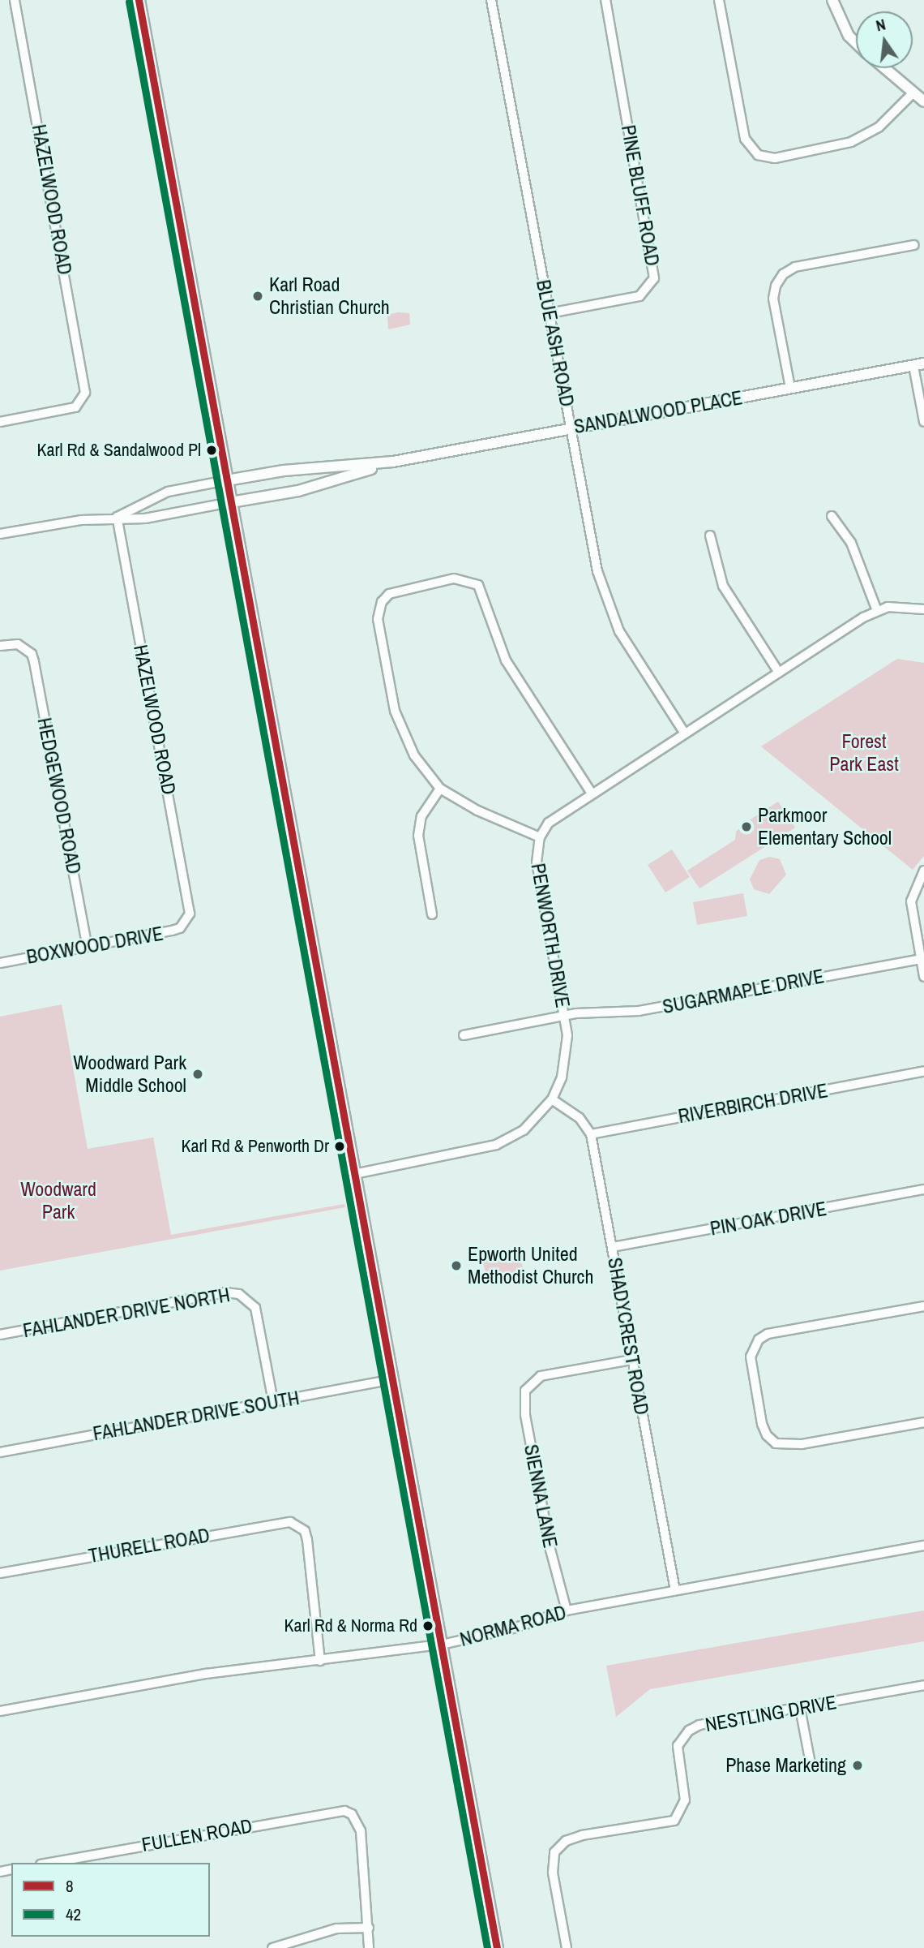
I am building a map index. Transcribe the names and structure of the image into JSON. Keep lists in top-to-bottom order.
{
  "streets": {
    "street": [
      "PINE BLUFF ROAD",
      "HAZELWOOD ROAD",
      "BLUE ASH ROAD",
      "SANDALWOOD PLACE",
      "HEDGEWOOD ROAD",
      "PENWORTH DRIVE",
      "BOXWOOD DRIVE",
      "SUGARMAPLE DRIVE",
      "RIVERBIRCH DRIVE",
      "PIN OAK DRIVE",
      "FAHLANDER DRIVE NORTH",
      "SHADYCREST ROAD",
      "FAHLANDER DRIVE SOUTH",
      "SIENNA LANE",
      "THURELL ROAD",
      "NORMA ROAD",
      "NESTLING DRIVE",
      "FULLEN ROAD"
    ]
  },
  "crossings": [
    ["PINE BLUFF ROAD", "BLUE ASH ROAD"],
    ["HAZELWOOD ROAD", "SANDALWOOD PLACE"],
    ["HAZELWOOD ROAD", "BOXWOOD DRIVE"],
    ["BLUE ASH ROAD", "SANDALWOOD PLACE"],
    ["BLUE ASH ROAD", "PENWORTH DRIVE"],
    ["HEDGEWOOD ROAD", "BOXWOOD DRIVE"],
    ["PENWORTH DRIVE", "SUGARMAPLE DRIVE"],
    ["RIVERBIRCH DRIVE", "SHADYCREST ROAD"],
    ["PIN OAK DRIVE", "SHADYCREST ROAD"],
    ["FAHLANDER DRIVE NORTH", "FAHLANDER DRIVE SOUTH"],
    ["SHADYCREST ROAD", "SIENNA LANE"],
    ["SHADYCREST ROAD", "NORMA ROAD"],
    ["SIENNA LANE", "NORMA ROAD"],
    ["THURELL ROAD", "NORMA ROAD"]
  ],
  "parks": ["Forest Park East", "Woodward Park"],
  "places": [
    "Karl Road Christian Church",
    "Karl Rd & Sandalwood Pl",
    "Parkmoor Elementary School",
    "Woodward Park Middle School",
    "Karl Rd & Penworth Dr",
    "Epworth United Methodist Church",
    "Karl Rd & Norma Rd",
    "Phase Marketing"
  ],
  "lines": ["transit line 8", "transit line 42"],
  "legend": ["8", "42"],
  "north": "top"
}
